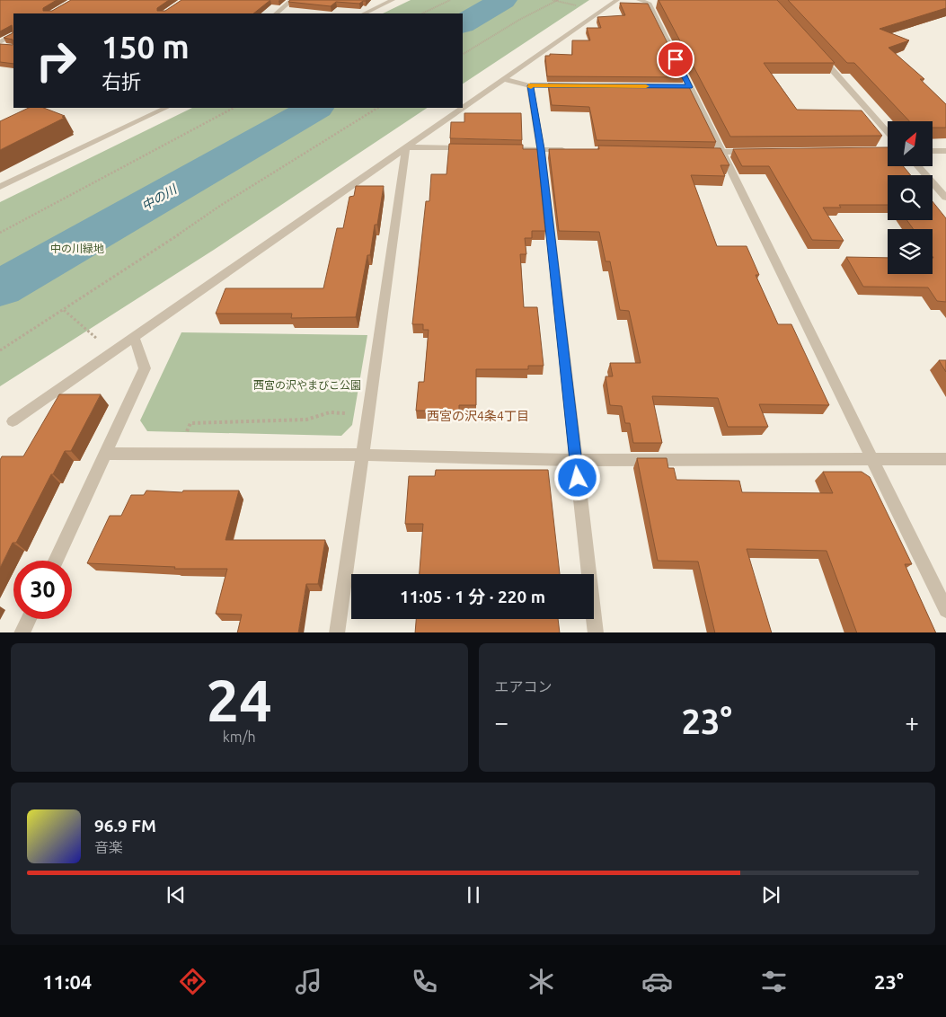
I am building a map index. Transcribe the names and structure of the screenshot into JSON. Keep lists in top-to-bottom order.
{
  "districts": ["西宮の沢4条4丁目"],
  "water": ["中の川"],
  "parks": ["中の川緑地", "西宮の沢やまびこ公園"],
  "north": "top right",
  "page": {
    "turn": ["150 m", "右折"],
    "limit": "30",
    "trip": "11:05 · 1 分 · 220 m",
    "tile": [
      ["24", "km/h"],
      "エアコン"
    ],
    "heat": ["−", "23°", "+"],
    "song": ["96.9 FM", "音楽"],
    "tabs": ["11:04", "23°"]
  }
}
